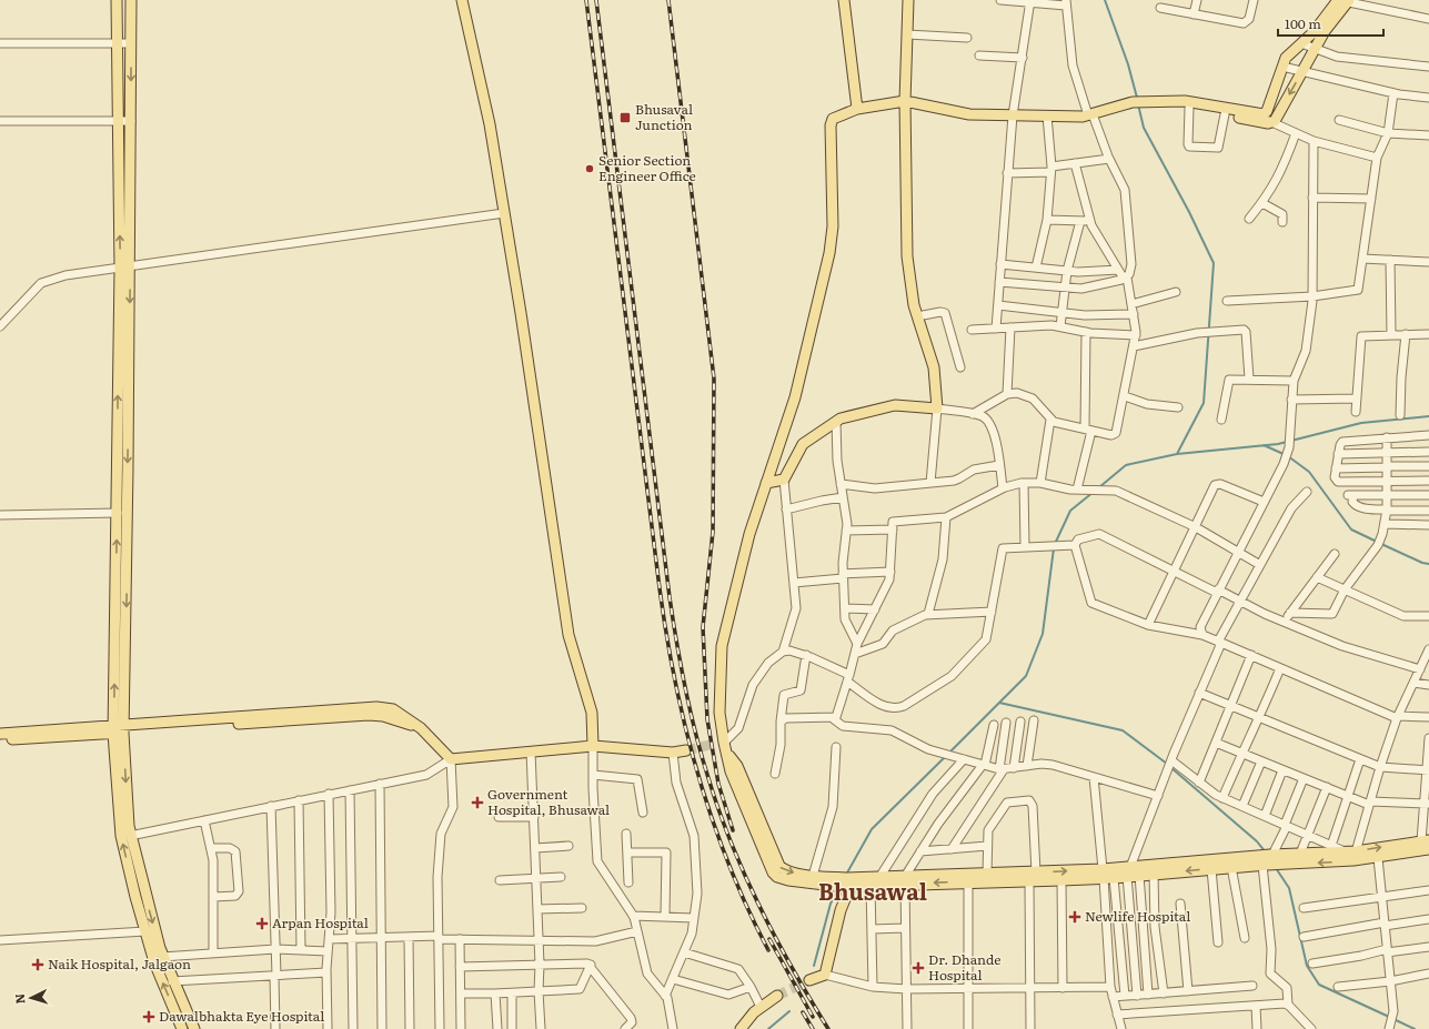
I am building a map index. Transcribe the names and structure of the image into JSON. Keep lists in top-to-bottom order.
{
  "districts": ["Bhusawal"],
  "places": {
    "transit": ["Bhusaval Junction"],
    "other": ["Senior Section Engineer Office"],
    "health": [
      "Government Hospital, Bhusawal",
      "Newlife Hospital",
      "Arpan Hospital",
      "Naik Hospital, Jalgaon",
      "Dr. Dhande Hospital",
      "Dawalbhakta Eye Hospital"
    ]
  },
  "scale_bar": "100 m",
  "north": "left"
}
